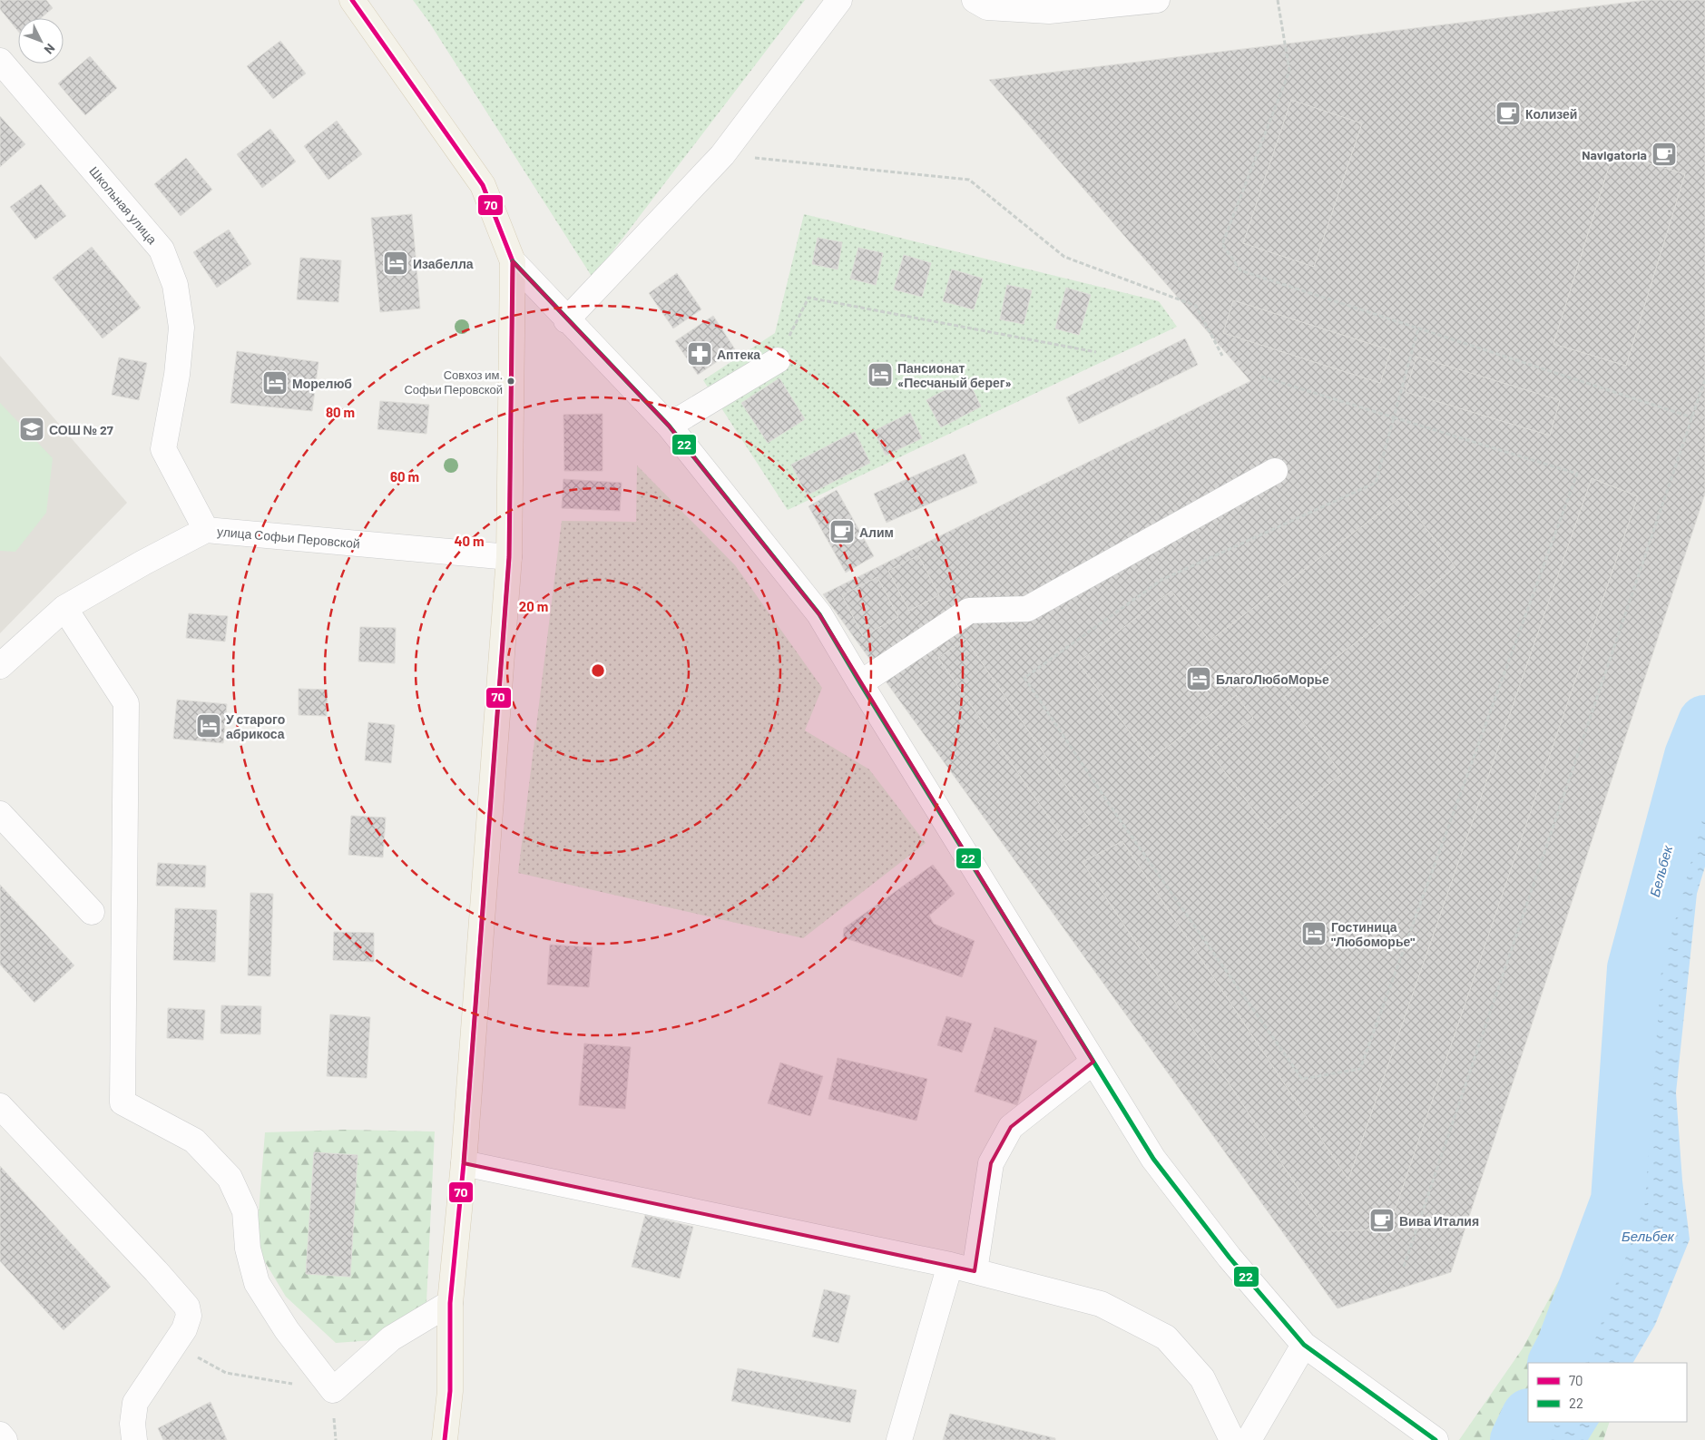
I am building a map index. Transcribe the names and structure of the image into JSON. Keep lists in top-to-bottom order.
{
  "streets": {
    "street": ["Школьная улица", "улица Софьи Перовской"]
  },
  "crossings": [
    ["Школьная улица", "улица Софьи Перовской"]
  ],
  "water": ["Бельбек"],
  "places": {
    "cafe": [
      "Колизей",
      "Navigatoria",
      "Алим",
      "Вива Италия"
    ],
    "hotel": [
      "Изабелла",
      "Пансионат «Песчаный берег»",
      "Морелюб",
      "БлагоЛюбоМорье",
      "У старого абрикоса",
      "Гостиница \"Любоморье\""
    ],
    "pharmacy": ["Аптека"],
    "other": ["Совхоз им. Софьи Перовской"],
    "school or university": ["СОШ № 27"]
  },
  "lines": ["transit line 70", "transit line 22"],
  "legend": ["70", "22"],
  "north": "bottom right",
  "rings": [
    "80 m",
    "60 m",
    "40 m",
    "20 m"
  ]
}
